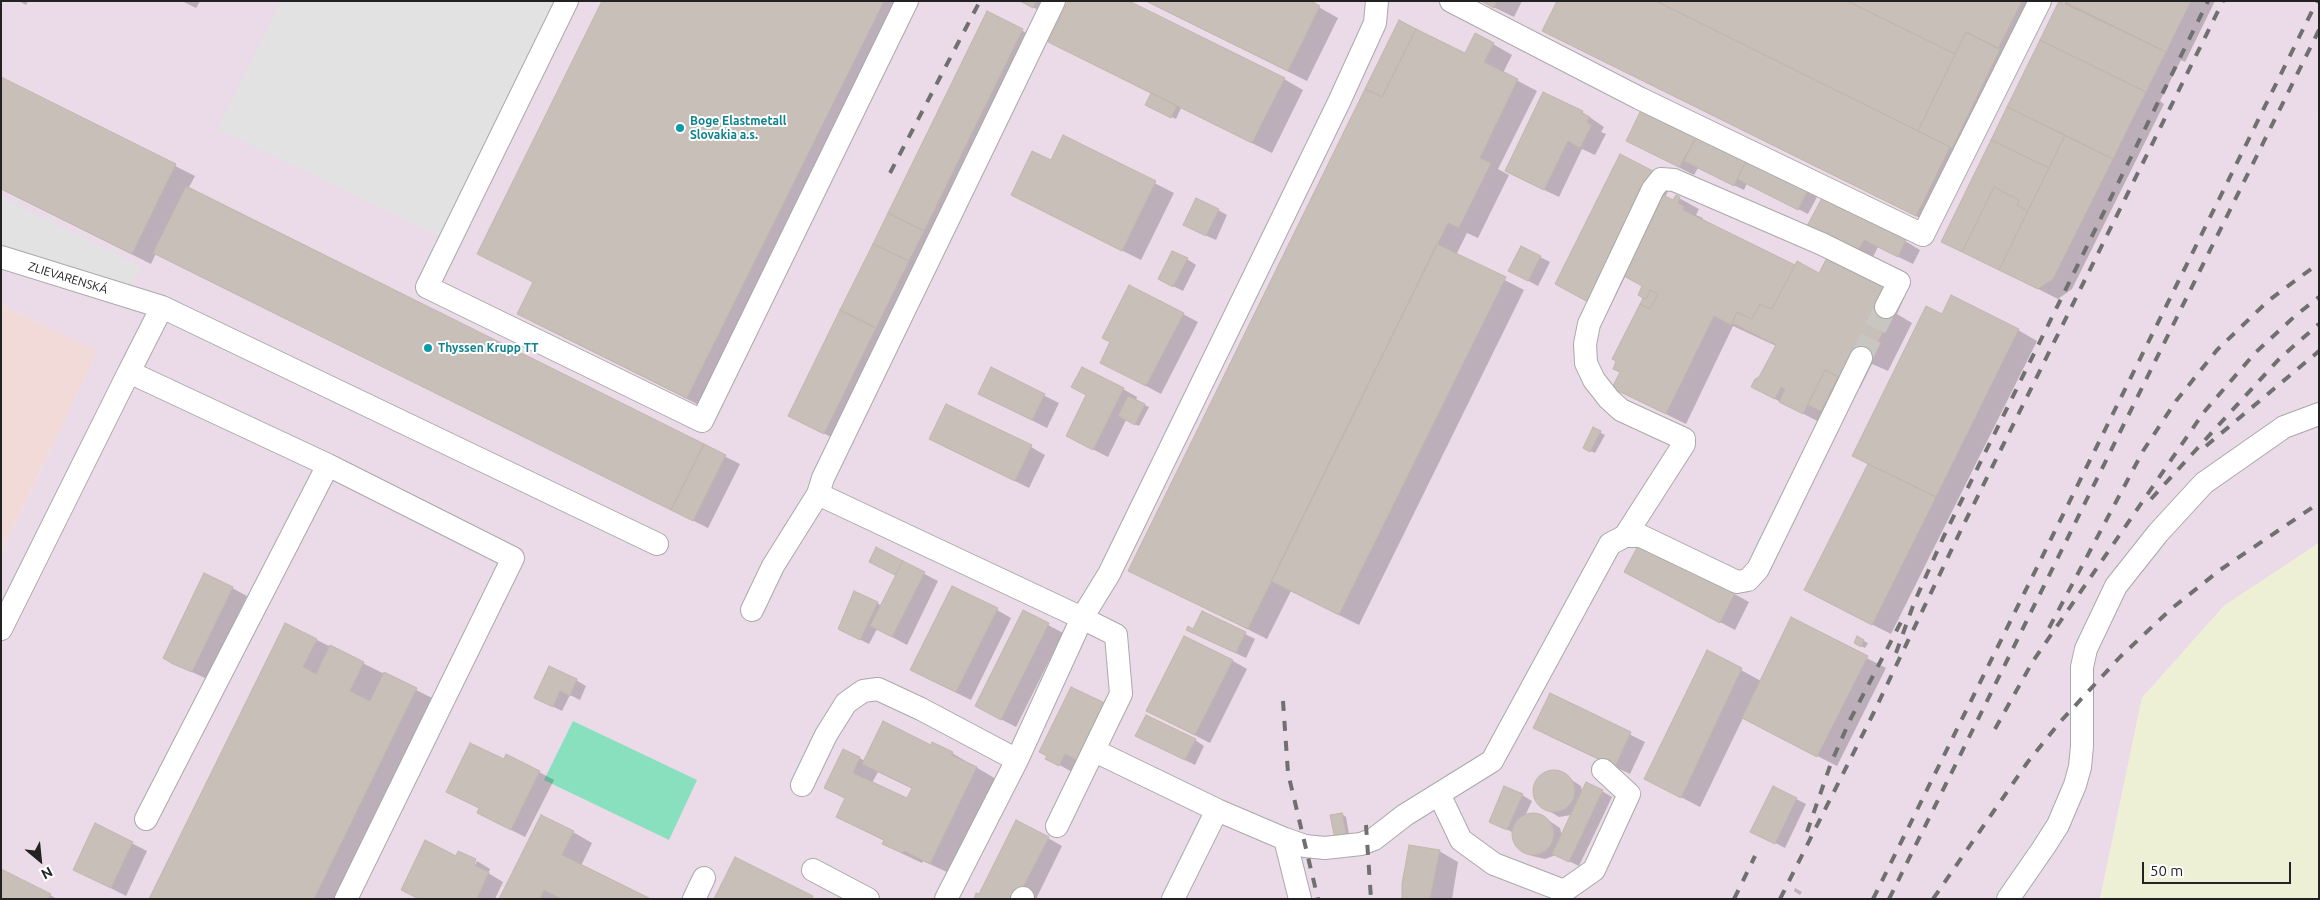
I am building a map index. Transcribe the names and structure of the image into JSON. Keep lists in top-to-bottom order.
{
  "streets": {
    "street": ["ZLIEVARENSKÁ"]
  },
  "places": ["Boge Elastmetall Slovakia a.s.", "Thyssen Krupp TT"],
  "scale_bar": "50 m",
  "north": "bottom right"
}
